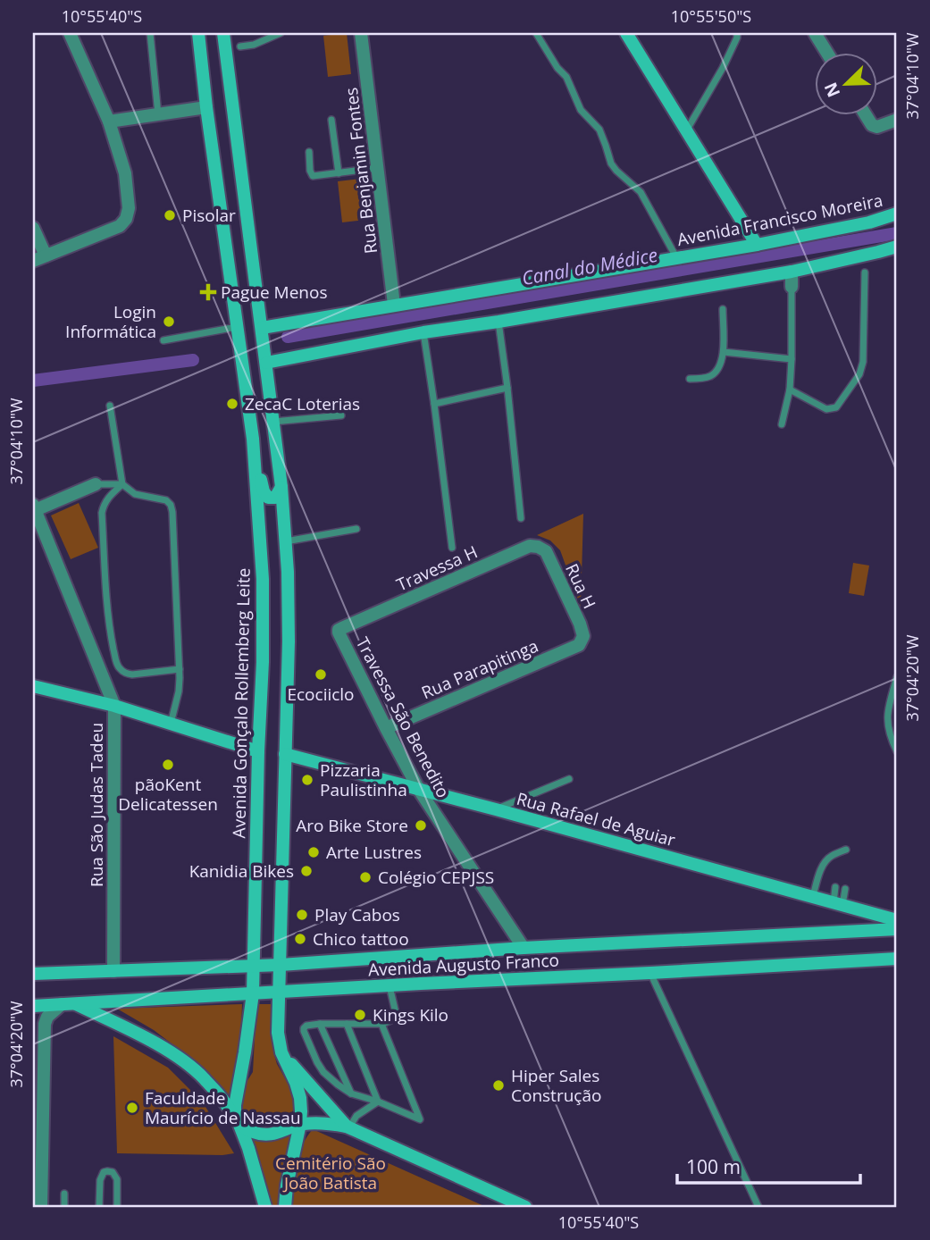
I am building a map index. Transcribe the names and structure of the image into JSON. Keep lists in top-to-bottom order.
{
  "streets": {
    "main road": [
      "Avenida Francisco Moreira",
      "Avenida Gonçalo Rollemberg Leite",
      "Rua Rafael de Aguiar",
      "Avenida Augusto Franco"
    ],
    "street": [
      "Rua Benjamin Fontes",
      "Travessa H",
      "Rua H",
      "Rua Parapitinga",
      "Travessa São Benedito",
      "Rua São Judas Tadeu"
    ]
  },
  "crossings": [
    ["Rua Benjamin Fontes", "Avenida Francisco Moreira"],
    ["Travessa H", "Rua H"],
    ["Travessa H", "Travessa São Benedito"],
    ["Rua H", "Rua Parapitinga"],
    ["Rua Parapitinga", "Travessa São Benedito"],
    ["Avenida Gonçalo Rollemberg Leite", "Avenida Augusto Franco"],
    ["Travessa São Benedito", "Rua Rafael de Aguiar"],
    ["Travessa São Benedito", "Avenida Augusto Franco"],
    ["Rua São Judas Tadeu", "Avenida Augusto Franco"]
  ],
  "water": ["Canal do Médice"],
  "parks": ["Cemitério São João Batista"],
  "places": {
    "other": [
      "Pisolar",
      "Login Informática",
      "ZecaC Loterias",
      "Ecociiclo",
      "pãoKent Delicatessen",
      "Pizzaria Paulistinha",
      "Aro Bike Store",
      "Arte Lustres",
      "Kanidia Bikes",
      "Colégio CEPJSS",
      "Play Cabos",
      "Chico tattoo",
      "Kings Kilo",
      "Hiper Sales Construção",
      "Faculdade Maurício de Nassau"
    ],
    "health": ["Pague Menos"]
  },
  "scale_bar": "100 m",
  "north": "bottom left",
  "coordinates": [
    "10°55'40\"S",
    "10°55'50\"S",
    "37°04'10\"W",
    "37°04'20\"W"
  ]
}
